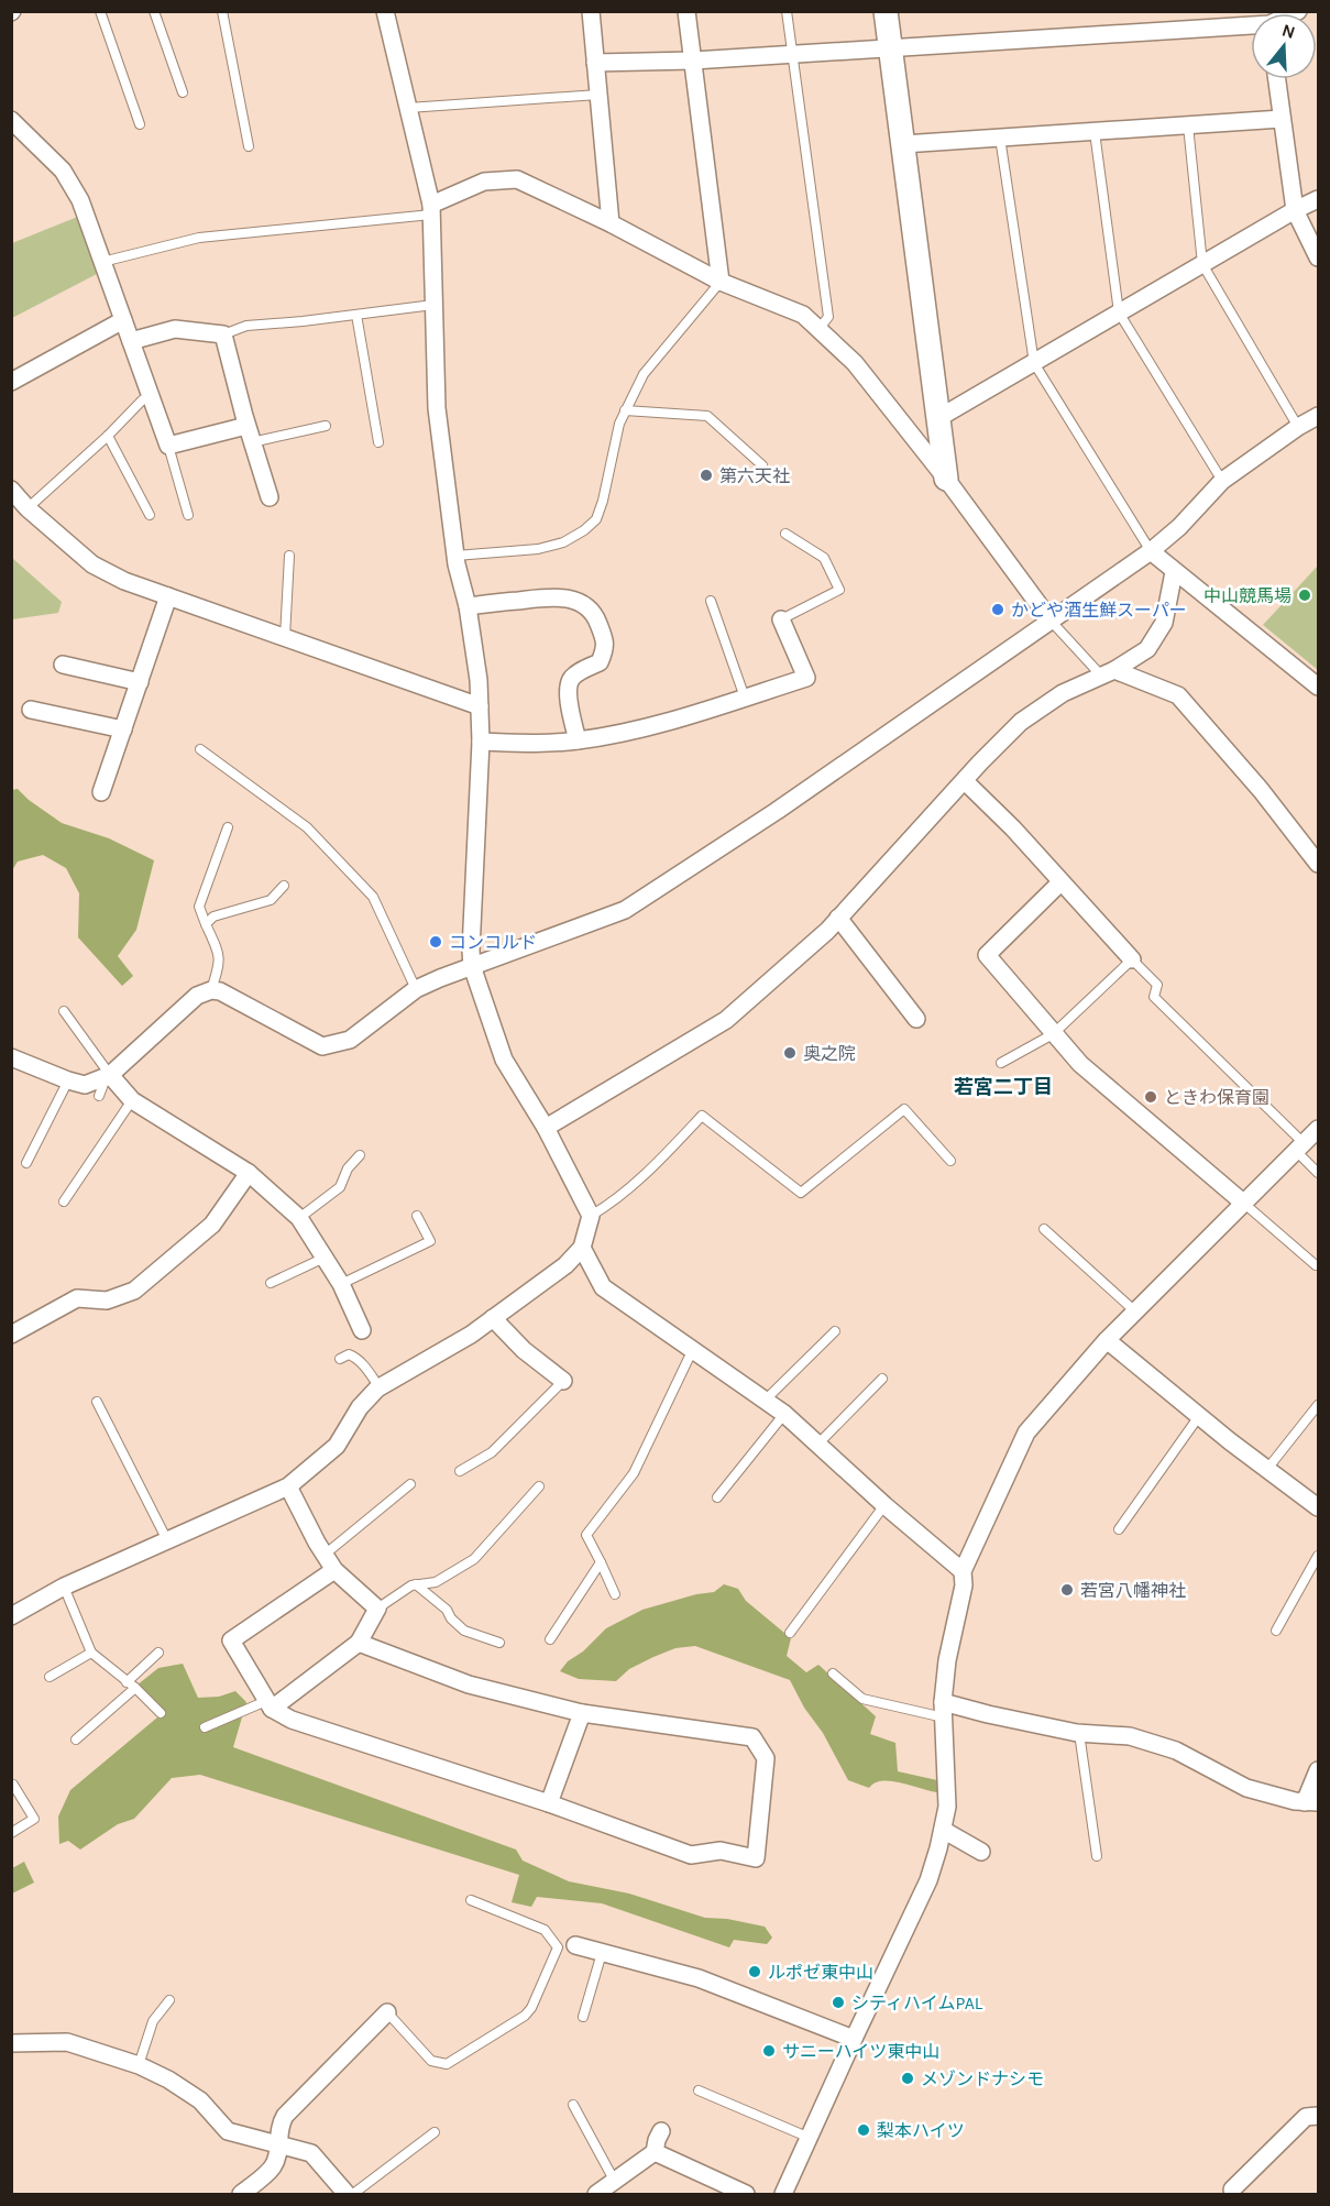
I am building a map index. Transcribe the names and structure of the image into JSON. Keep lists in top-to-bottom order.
{
  "districts": ["若宮二丁目"],
  "places": [
    "第六天社",
    "中山競馬場",
    "かどや酒生鮮スーパー",
    "コンコルド",
    "奥之院",
    "ときわ保育園",
    "若宮八幡神社",
    "ルポゼ東中山",
    "シティハイムPAL",
    "サニーハイツ東中山",
    "メゾンドナシモ",
    "梨本ハイツ"
  ],
  "north": "top"
}
